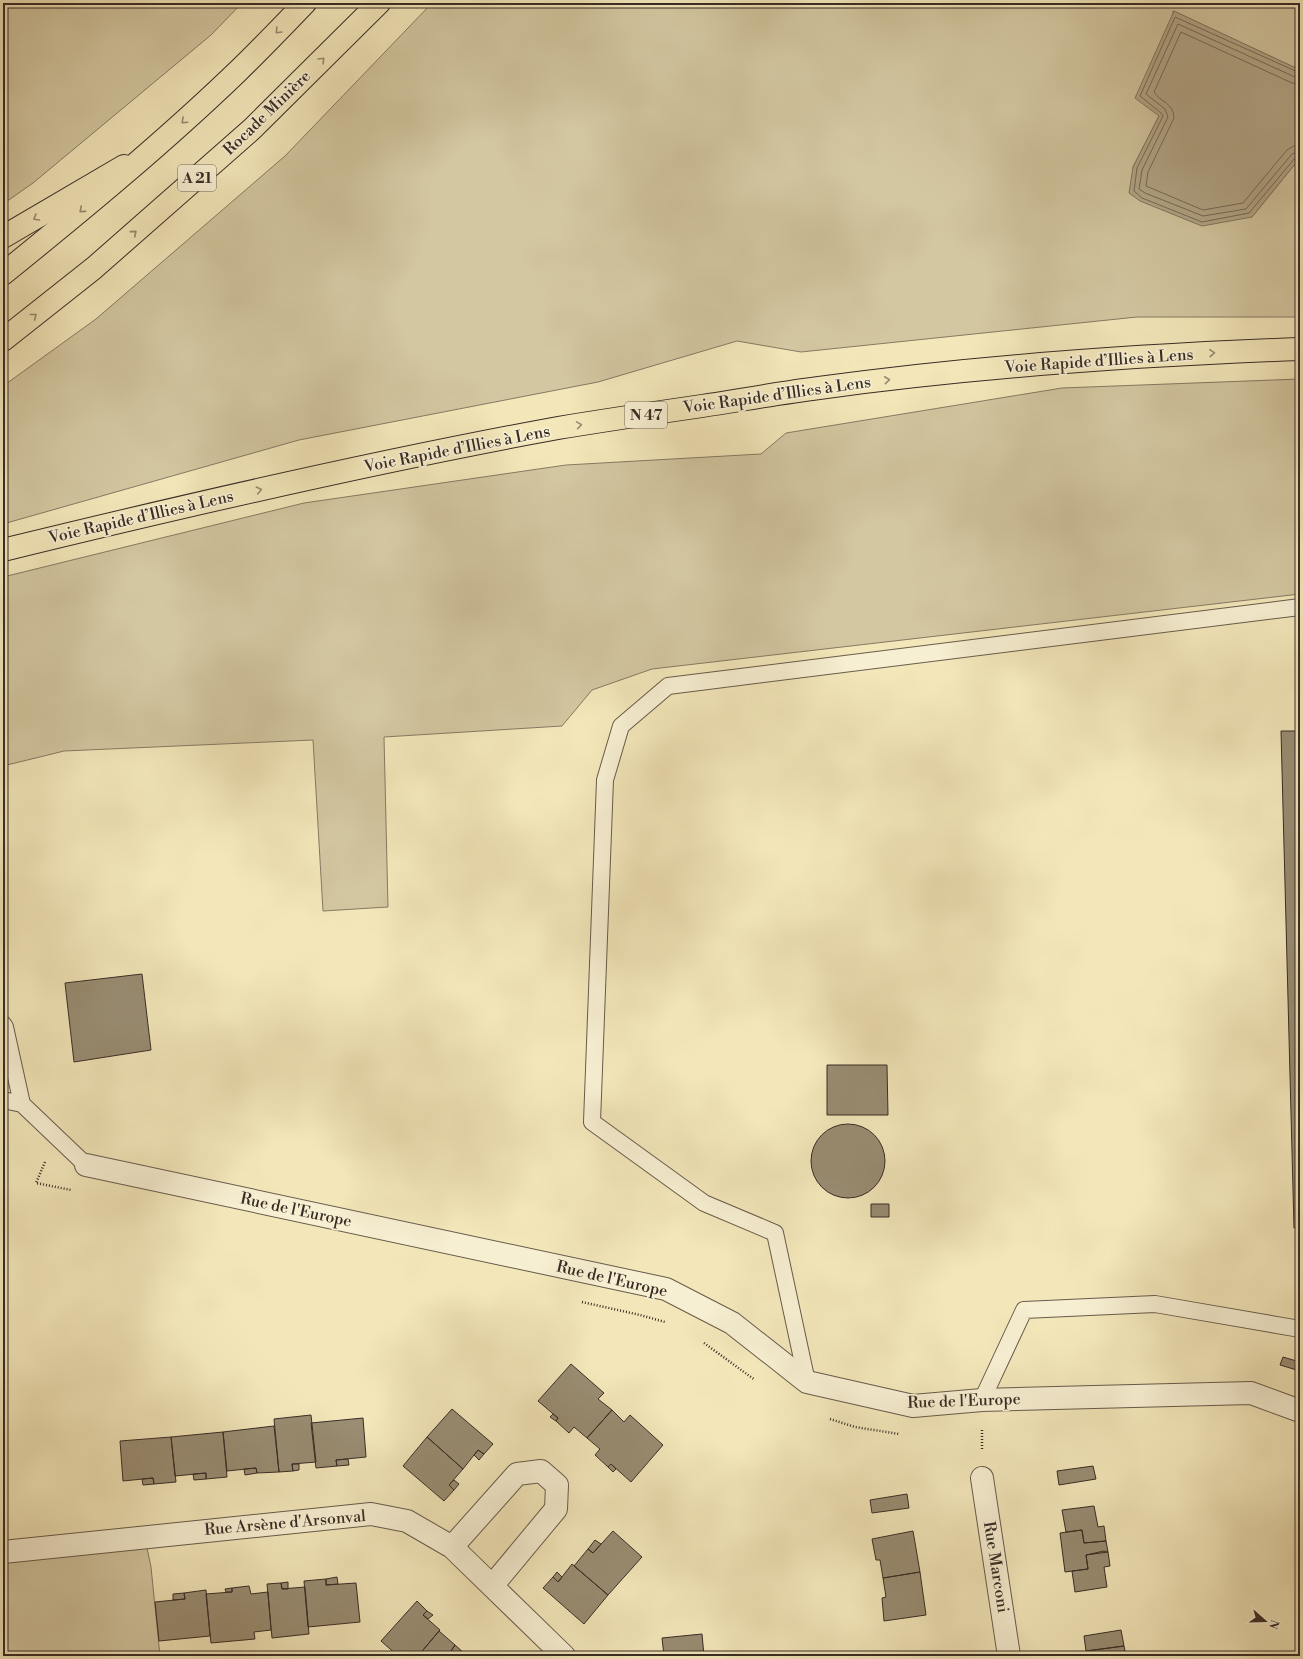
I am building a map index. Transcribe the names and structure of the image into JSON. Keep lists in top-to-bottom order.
{
  "streets": {
    "highway": [
      "Rocade Minière",
      "A 21",
      "Voie Rapide d’Illies à Lens",
      "N 47"
    ],
    "street": ["Rue de l'Europe", "Rue Arsène d'Arsonval", "Rue Marconi"]
  },
  "one_way": ["Voie Rapide d’Illies à Lens"],
  "north": "right"
}
